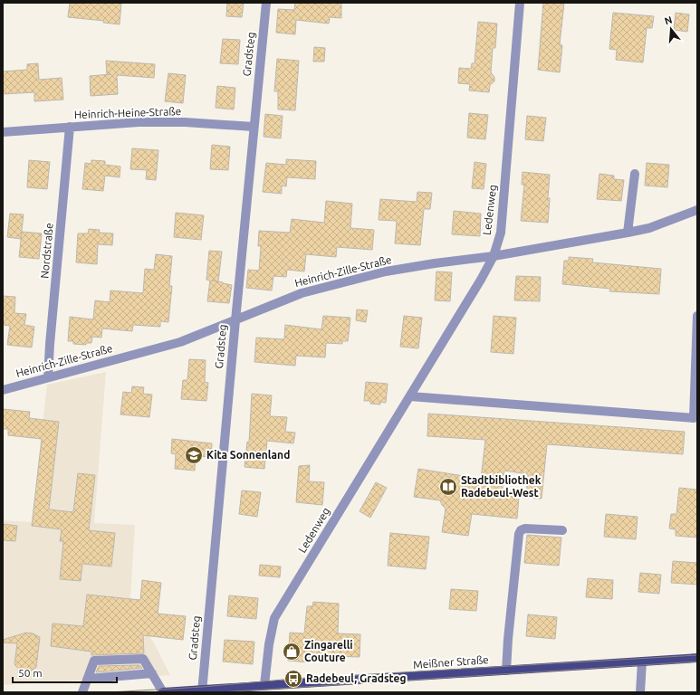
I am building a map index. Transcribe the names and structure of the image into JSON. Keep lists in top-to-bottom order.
{
  "streets": {
    "main road": ["Meißner Straße"],
    "street": [
      "Gradsteg",
      "Heinrich-Heine-Straße",
      "Ledenweg",
      "Nordstraße",
      "Heinrich-Zille-Straße"
    ]
  },
  "crossings": [
    ["Gradsteg", "Heinrich-Heine-Straße"],
    ["Gradsteg", "Heinrich-Zille-Straße"],
    ["Gradsteg", "Meißner Straße"],
    ["Heinrich-Heine-Straße", "Nordstraße"],
    ["Ledenweg", "Heinrich-Zille-Straße"],
    ["Ledenweg", "Meißner Straße"],
    ["Nordstraße", "Heinrich-Zille-Straße"]
  ],
  "places": {
    "school or university": ["Kita Sonnenland"],
    "library": ["Stadtbibliothek Radebeul-West"],
    "shop": ["Zingarelli Couture"],
    "bus stop": ["Radebeul, Gradsteg"]
  },
  "scale_bar": "50 m",
  "north": "top"
}
